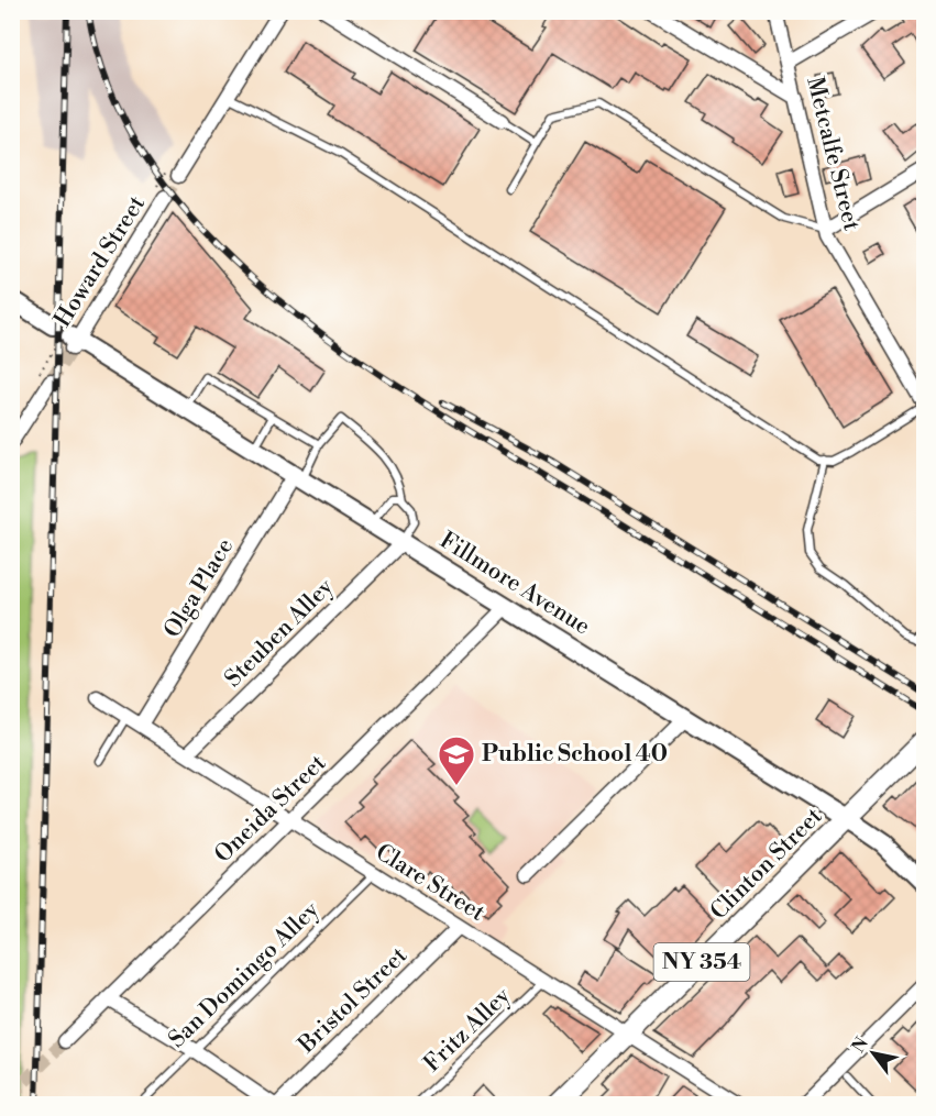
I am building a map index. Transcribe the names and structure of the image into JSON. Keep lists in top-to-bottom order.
{
  "streets": {
    "main road": ["Clinton Street", "NY 354"],
    "street": [
      "Metcalfe Street",
      "Howard Street",
      "Fillmore Avenue",
      "Olga Place",
      "Steuben Alley",
      "Oneida Street",
      "Clare Street",
      "Bristol Street"
    ],
    "lane": ["San Domingo Alley", "Fritz Alley"]
  },
  "crossings": [
    ["Howard Street", "Fillmore Avenue"],
    ["Fillmore Avenue", "Olga Place"],
    ["Fillmore Avenue", "Steuben Alley"],
    ["Fillmore Avenue", "Oneida Street"],
    ["Fillmore Avenue", "Clinton Street"],
    ["Olga Place", "Clare Street"],
    ["Steuben Alley", "Clare Street"],
    ["Oneida Street", "Clare Street"],
    ["Clinton Street", "Clare Street"],
    ["Clare Street", "San Domingo Alley"],
    ["Clare Street", "Bristol Street"],
    ["Clare Street", "Fritz Alley"]
  ],
  "places": {
    "school or university": ["Public School 40"]
  },
  "north": "top left"
}
